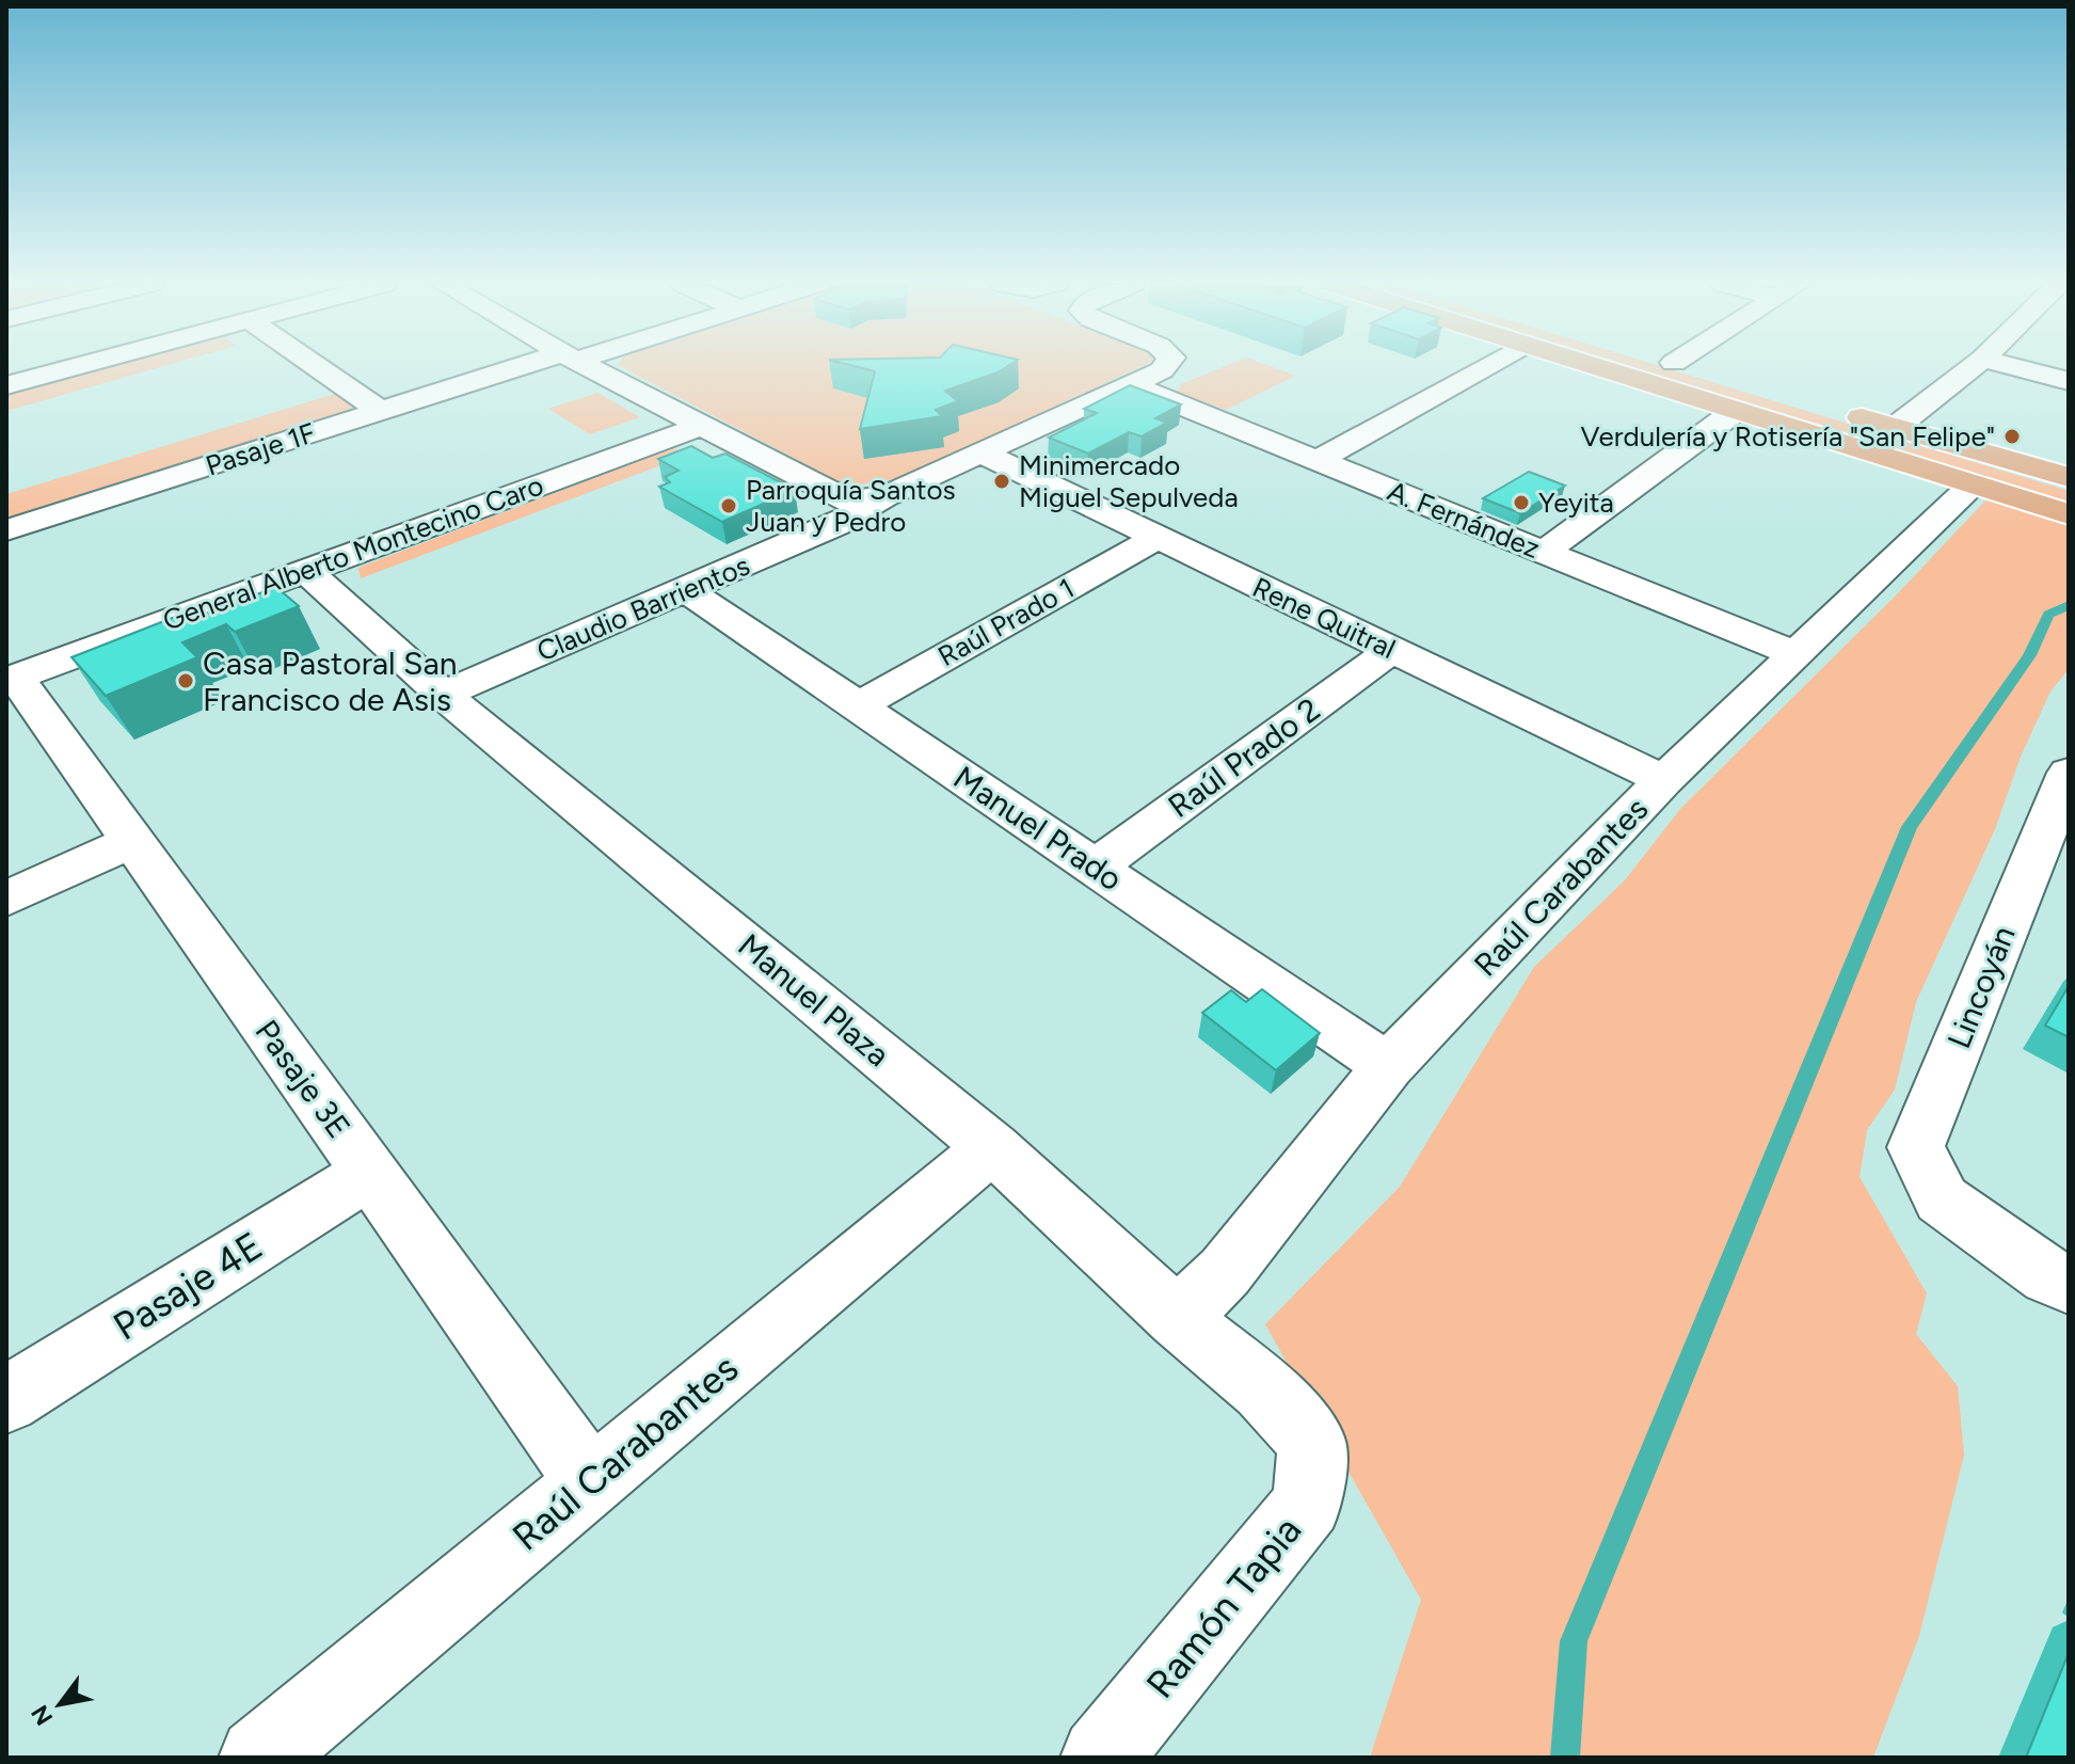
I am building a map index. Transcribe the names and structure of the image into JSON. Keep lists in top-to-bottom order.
{
  "streets": {
    "street": [
      "Pasaje 1F",
      "A. Fernández",
      "General Alberto Montecino Caro",
      "Claudio Barrientos",
      "Rene Quitral",
      "Raúl Prado 1",
      "Raúl Prado 2",
      "Manuel Prado",
      "Raúl Carabantes",
      "Lincoyán",
      "Manuel Plaza",
      "Pasaje 3E",
      "Pasaje 4E",
      "Ramón Tapia"
    ]
  },
  "crossings": [
    ["A. Fernández", "Raúl Carabantes"],
    ["General Alberto Montecino Caro", "Manuel Plaza"],
    ["General Alberto Montecino Caro", "Pasaje 3E"],
    ["Claudio Barrientos", "Manuel Prado"],
    ["Claudio Barrientos", "Manuel Plaza"],
    ["Rene Quitral", "Raúl Prado 1"],
    ["Rene Quitral", "Raúl Prado 2"],
    ["Rene Quitral", "Raúl Carabantes"],
    ["Raúl Prado 1", "Manuel Prado"],
    ["Raúl Prado 2", "Manuel Prado"],
    ["Manuel Prado", "Raúl Carabantes"],
    ["Raúl Carabantes", "Manuel Plaza"],
    ["Raúl Carabantes", "Pasaje 3E"],
    ["Manuel Plaza", "Ramón Tapia"],
    ["Pasaje 3E", "Pasaje 4E"]
  ],
  "places": [
    "Verdulería y Rotisería \"San Felipe\"",
    "Minimercado Miguel Sepulveda",
    "Yeyita",
    "Parroquía Santos Juan y Pedro",
    "Casa Pastoral San Francisco de Asis"
  ],
  "north": "bottom left"
}
